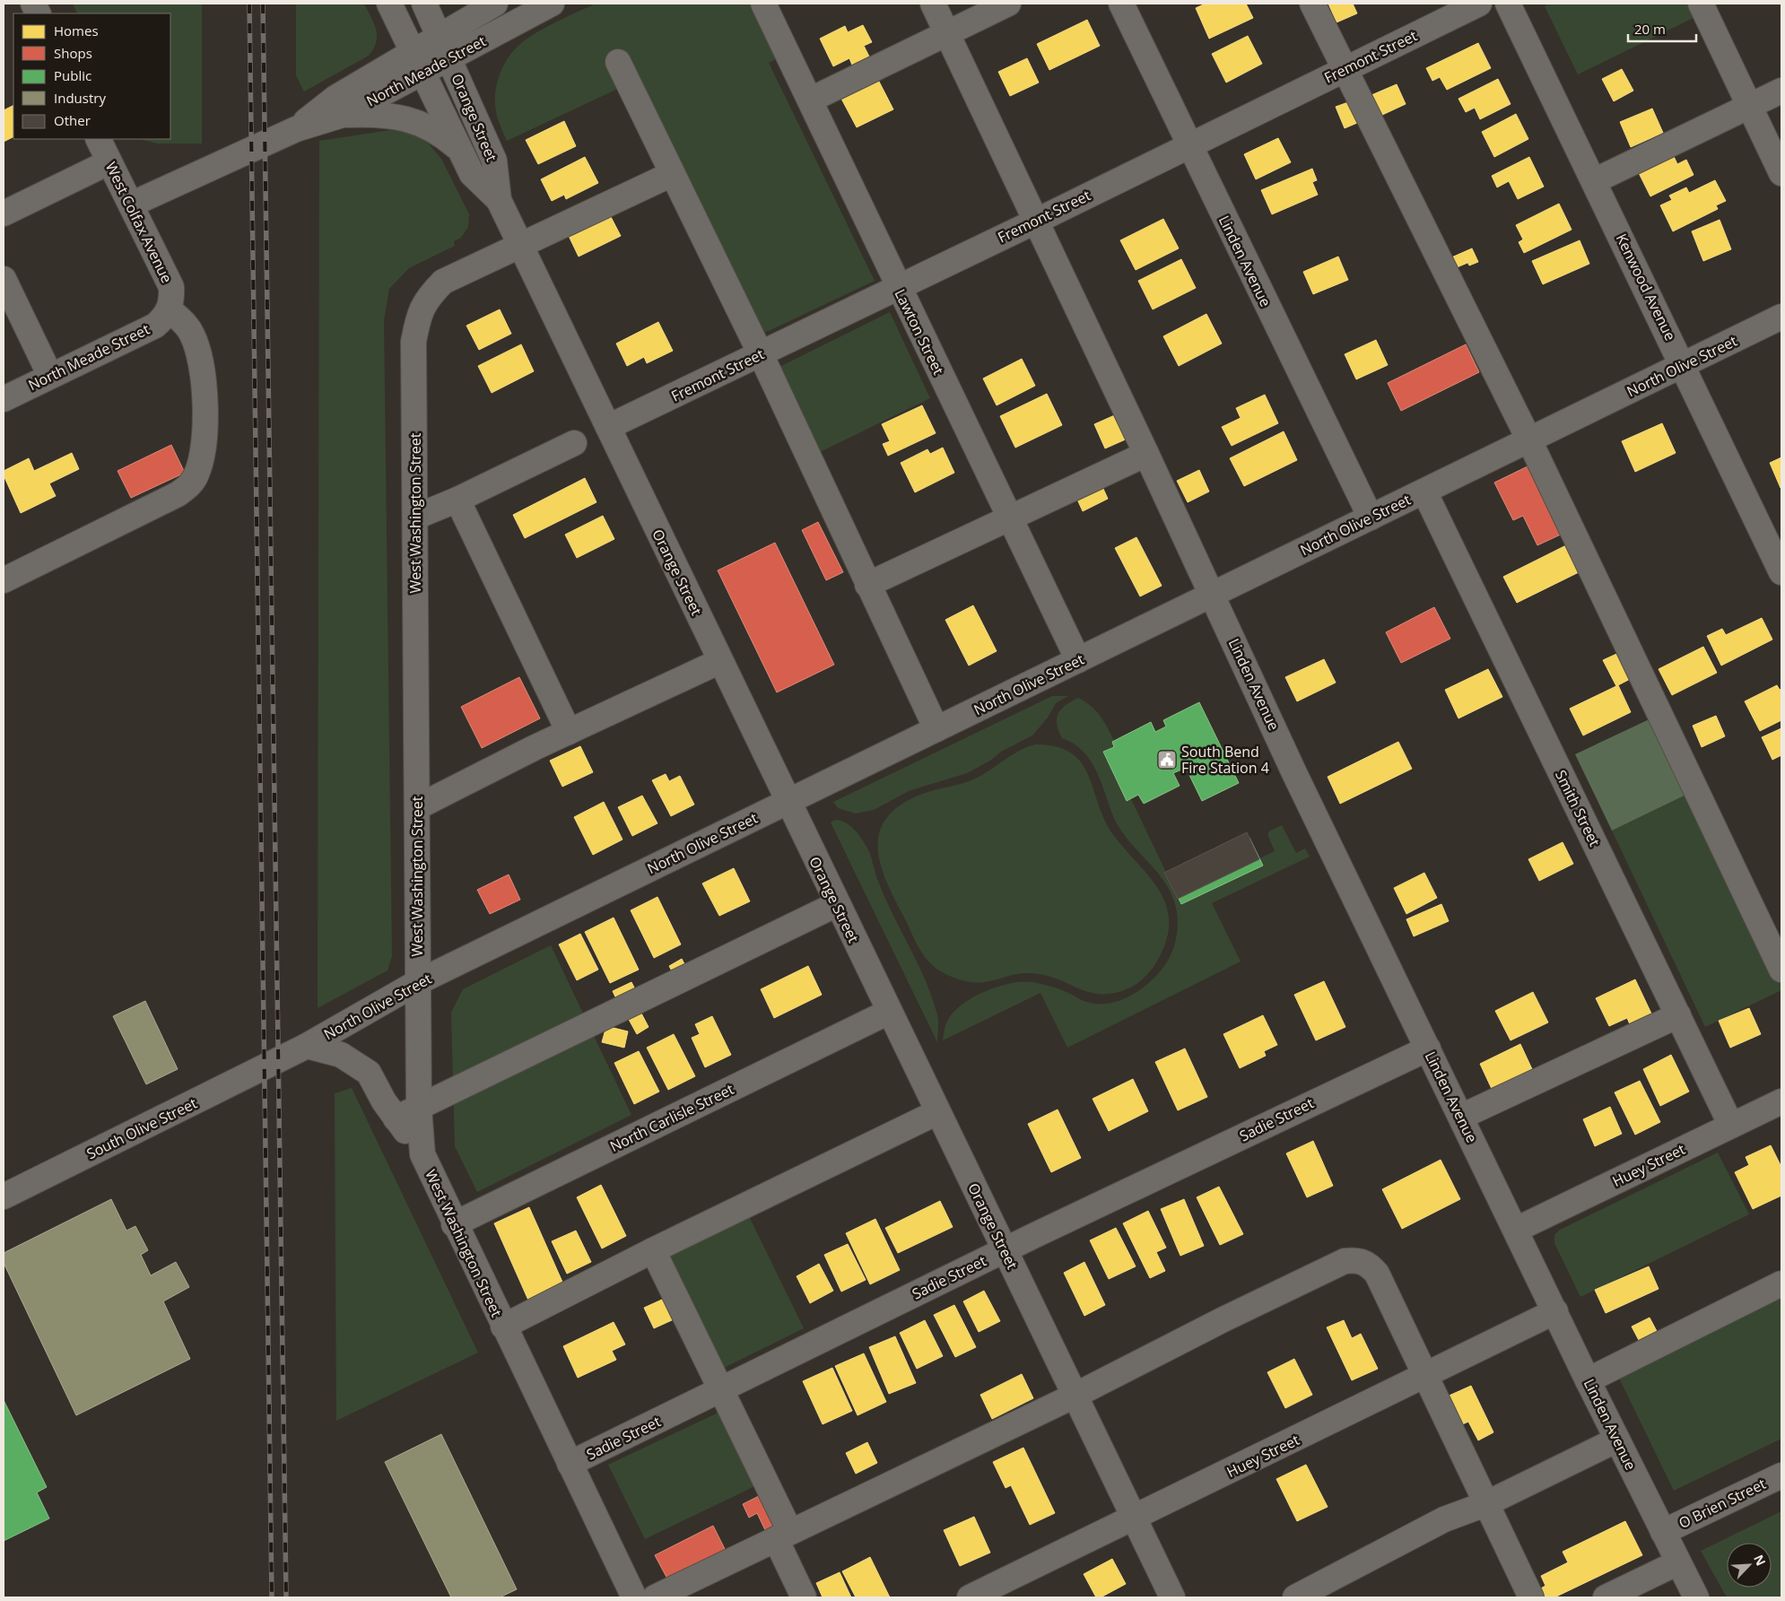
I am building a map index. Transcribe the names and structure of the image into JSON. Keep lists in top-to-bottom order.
{
  "streets": {
    "street": [
      "Fremont Street",
      "North Meade Street",
      "Orange Street",
      "West Colfax Avenue",
      "Linden Avenue",
      "Kenwood Avenue",
      "Lawton Street",
      "North Olive Street",
      "West Washington Street",
      "Smith Street",
      "North Carlisle Street",
      "Sadie Street",
      "South Olive Street",
      "Huey Street",
      "O Brien Street"
    ]
  },
  "crossings": [
    ["Fremont Street", "Orange Street"],
    ["Fremont Street", "Linden Avenue"],
    ["Fremont Street", "Lawton Street"],
    ["North Meade Street", "Orange Street"],
    ["North Meade Street", "West Colfax Avenue"],
    ["Orange Street", "North Olive Street"],
    ["Orange Street", "West Washington Street"],
    ["Orange Street", "North Carlisle Street"],
    ["Orange Street", "Sadie Street"],
    ["Orange Street", "Huey Street"],
    ["Linden Avenue", "North Olive Street"],
    ["Linden Avenue", "Sadie Street"],
    ["Linden Avenue", "Huey Street"],
    ["Linden Avenue", "O Brien Street"],
    ["Kenwood Avenue", "North Olive Street"],
    ["Lawton Street", "North Olive Street"],
    ["North Olive Street", "West Washington Street"],
    ["North Olive Street", "Smith Street"],
    ["North Olive Street", "South Olive Street"],
    ["West Washington Street", "North Carlisle Street"],
    ["West Washington Street", "Sadie Street"],
    ["Smith Street", "Huey Street"]
  ],
  "places": {
    "public building": ["South Bend Fire Station 4"]
  },
  "legend": [
    "Homes",
    "Shops",
    "Public",
    "Industry",
    "Other"
  ],
  "scale_bar": "20 m",
  "north": "top right"
}
